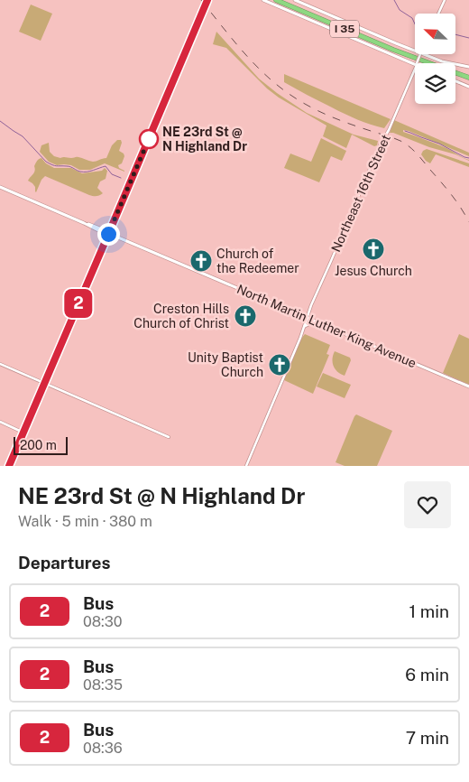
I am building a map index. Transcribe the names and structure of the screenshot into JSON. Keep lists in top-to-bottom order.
{
  "streets": {
    "highway": ["I 35"],
    "main road": ["North Martin Luther King Avenue"],
    "street": ["Northeast 16th Street"]
  },
  "crossings": [
    ["Northeast 16th Street", "North Martin Luther King Avenue"]
  ],
  "places": {
    "other": ["NE 23rd St @ N Highland Dr"],
    "church": [
      "Jesus Church",
      "Church of the Redeemer",
      "Creston Hills Church of Christ",
      "Unity Baptist Church"
    ]
  },
  "lines": ["bus line 2"],
  "scale_bar": "200 m",
  "north": "top left",
  "page": {
    "on_map": "2",
    "scale": "200 m",
    "heading": [
      ["NE 23rd St @ N Highland Dr", "Walk · 5 min · 380 m"],
      "Departures"
    ],
    "list": [
      {
        "mark": "2",
        "name": "Bus",
        "note": "08:30",
        "value": "1 min"
      },
      {
        "mark": "2",
        "name": "Bus",
        "note": "08:35",
        "value": "6 min"
      },
      {
        "mark": "2",
        "name": "Bus",
        "note": "08:36",
        "value": "7 min"
      }
    ]
  }
}
